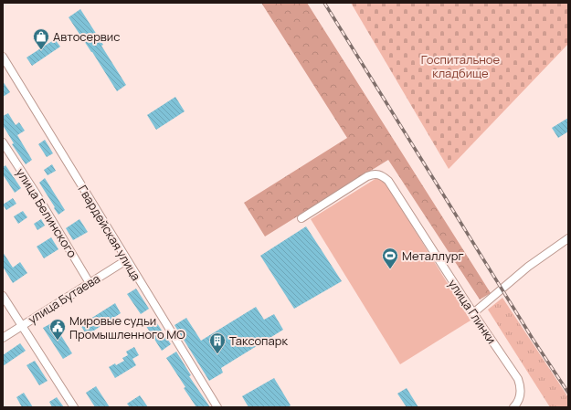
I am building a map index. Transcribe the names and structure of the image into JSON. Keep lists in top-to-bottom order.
{
  "streets": {
    "street": [
      "улица Белинского",
      "Гвардейская улица",
      "улица Бутаева",
      "улица Глинки"
    ]
  },
  "crossings": [
    ["улица Белинского", "улица Бутаева"],
    ["Гвардейская улица", "улица Бутаева"]
  ],
  "parks": ["Госпитальное кладбище"],
  "places": {
    "shop": ["Автосервис"],
    "sports": ["Металлург"],
    "public building": ["Мировые судьи Промышленного МО"],
    "building": ["Таксопарк"]
  }
}
